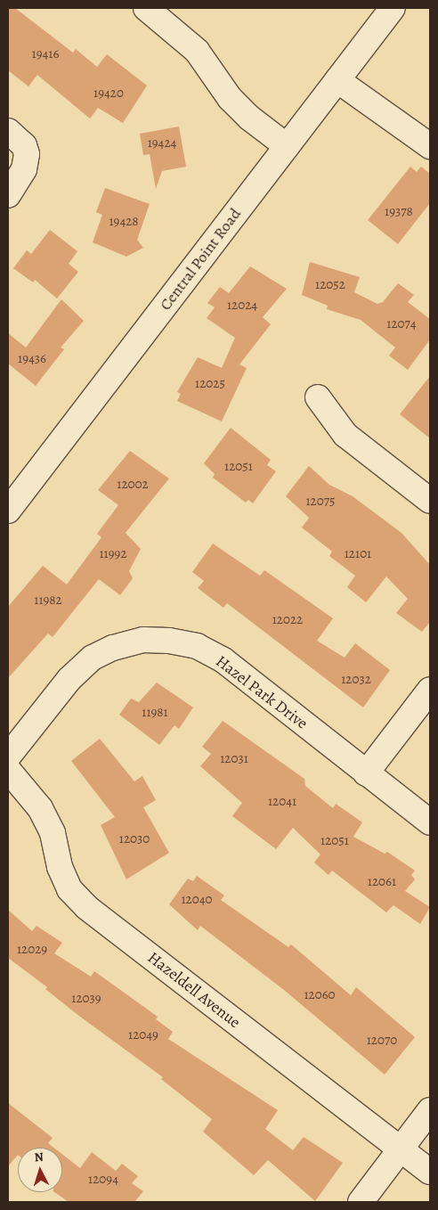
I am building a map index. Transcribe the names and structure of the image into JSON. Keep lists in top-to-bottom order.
{
  "streets": {
    "street": ["Central Point Road", "Hazel Park Drive", "Hazeldell Avenue"]
  },
  "house_numbers": [
    "19416",
    "19420",
    "19424",
    "19378",
    "19428",
    "12052",
    "12024",
    "12074",
    "19436",
    "12025",
    "12051",
    "12002",
    "12075",
    "11992",
    "12101",
    "11982",
    "12022",
    "12032",
    "11981",
    "12031",
    "12041",
    "12030",
    "12051",
    "12061",
    "12040",
    "12029",
    "12060",
    "12039",
    "12049",
    "12070",
    "12094"
  ],
  "north": "top"
}
